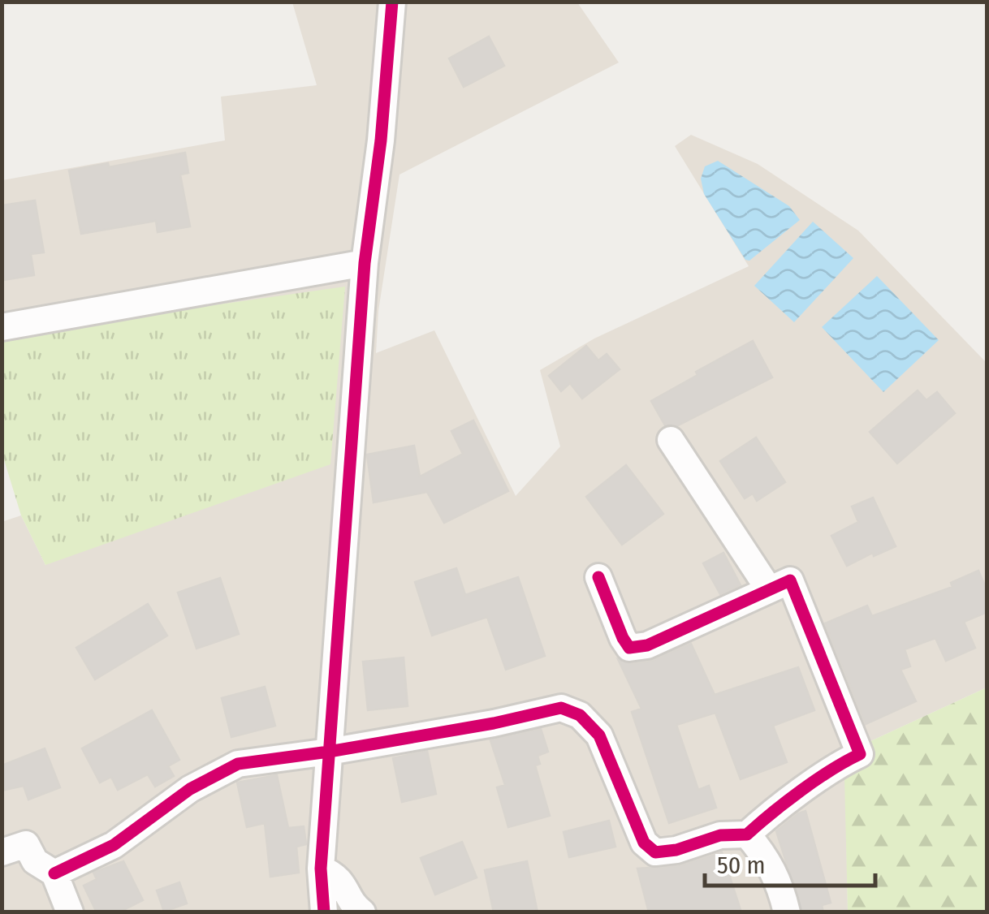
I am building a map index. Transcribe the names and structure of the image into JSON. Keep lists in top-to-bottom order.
{
  "scale_bar": "50 m"
}
